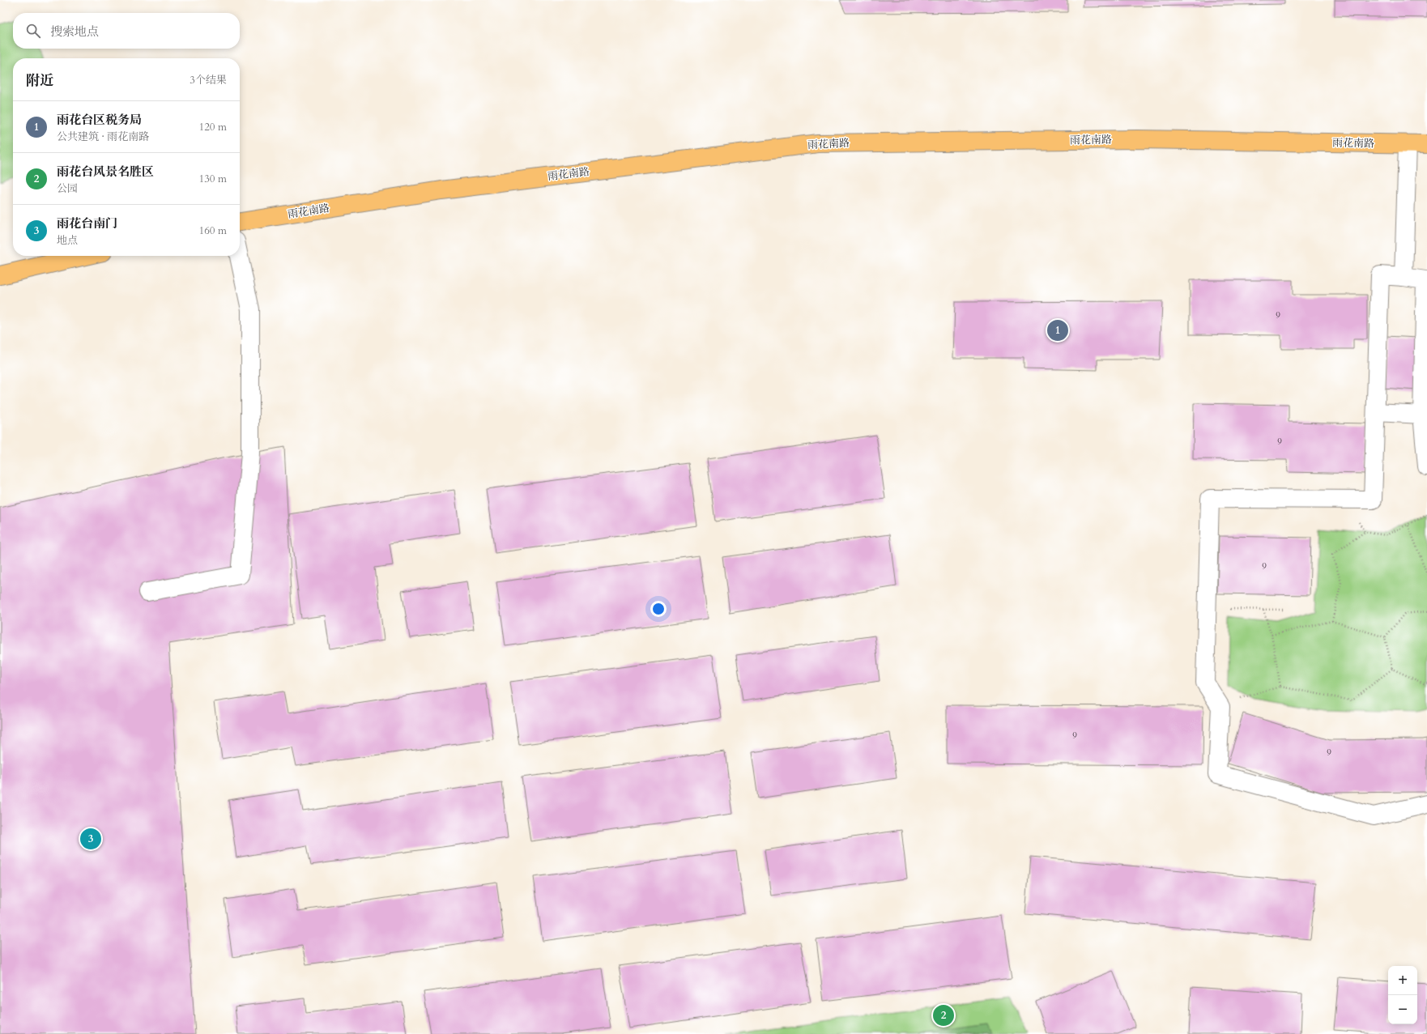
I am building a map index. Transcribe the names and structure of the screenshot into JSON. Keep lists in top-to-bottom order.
{
  "streets": {
    "main road": ["雨花南路"]
  },
  "house_numbers": [
    "9",
    "9",
    "9",
    "9",
    "9"
  ],
  "page": {
    "search": "搜索地点",
    "heading": ["附近", "3个结果"],
    "list": [
      {
        "mark": "1",
        "name": "雨花台区税务局",
        "note": "公共建筑 · 雨花南路",
        "value": "120 m"
      },
      {
        "mark": "2",
        "name": "雨花台风景名胜区",
        "note": "公园",
        "value": "130 m"
      },
      {
        "mark": "3",
        "name": "雨花台南门",
        "note": "地点",
        "value": "160 m"
      }
    ],
    "pins": ["1", "3", "2"],
    "map_buttons": ["+", "−"]
  }
}
